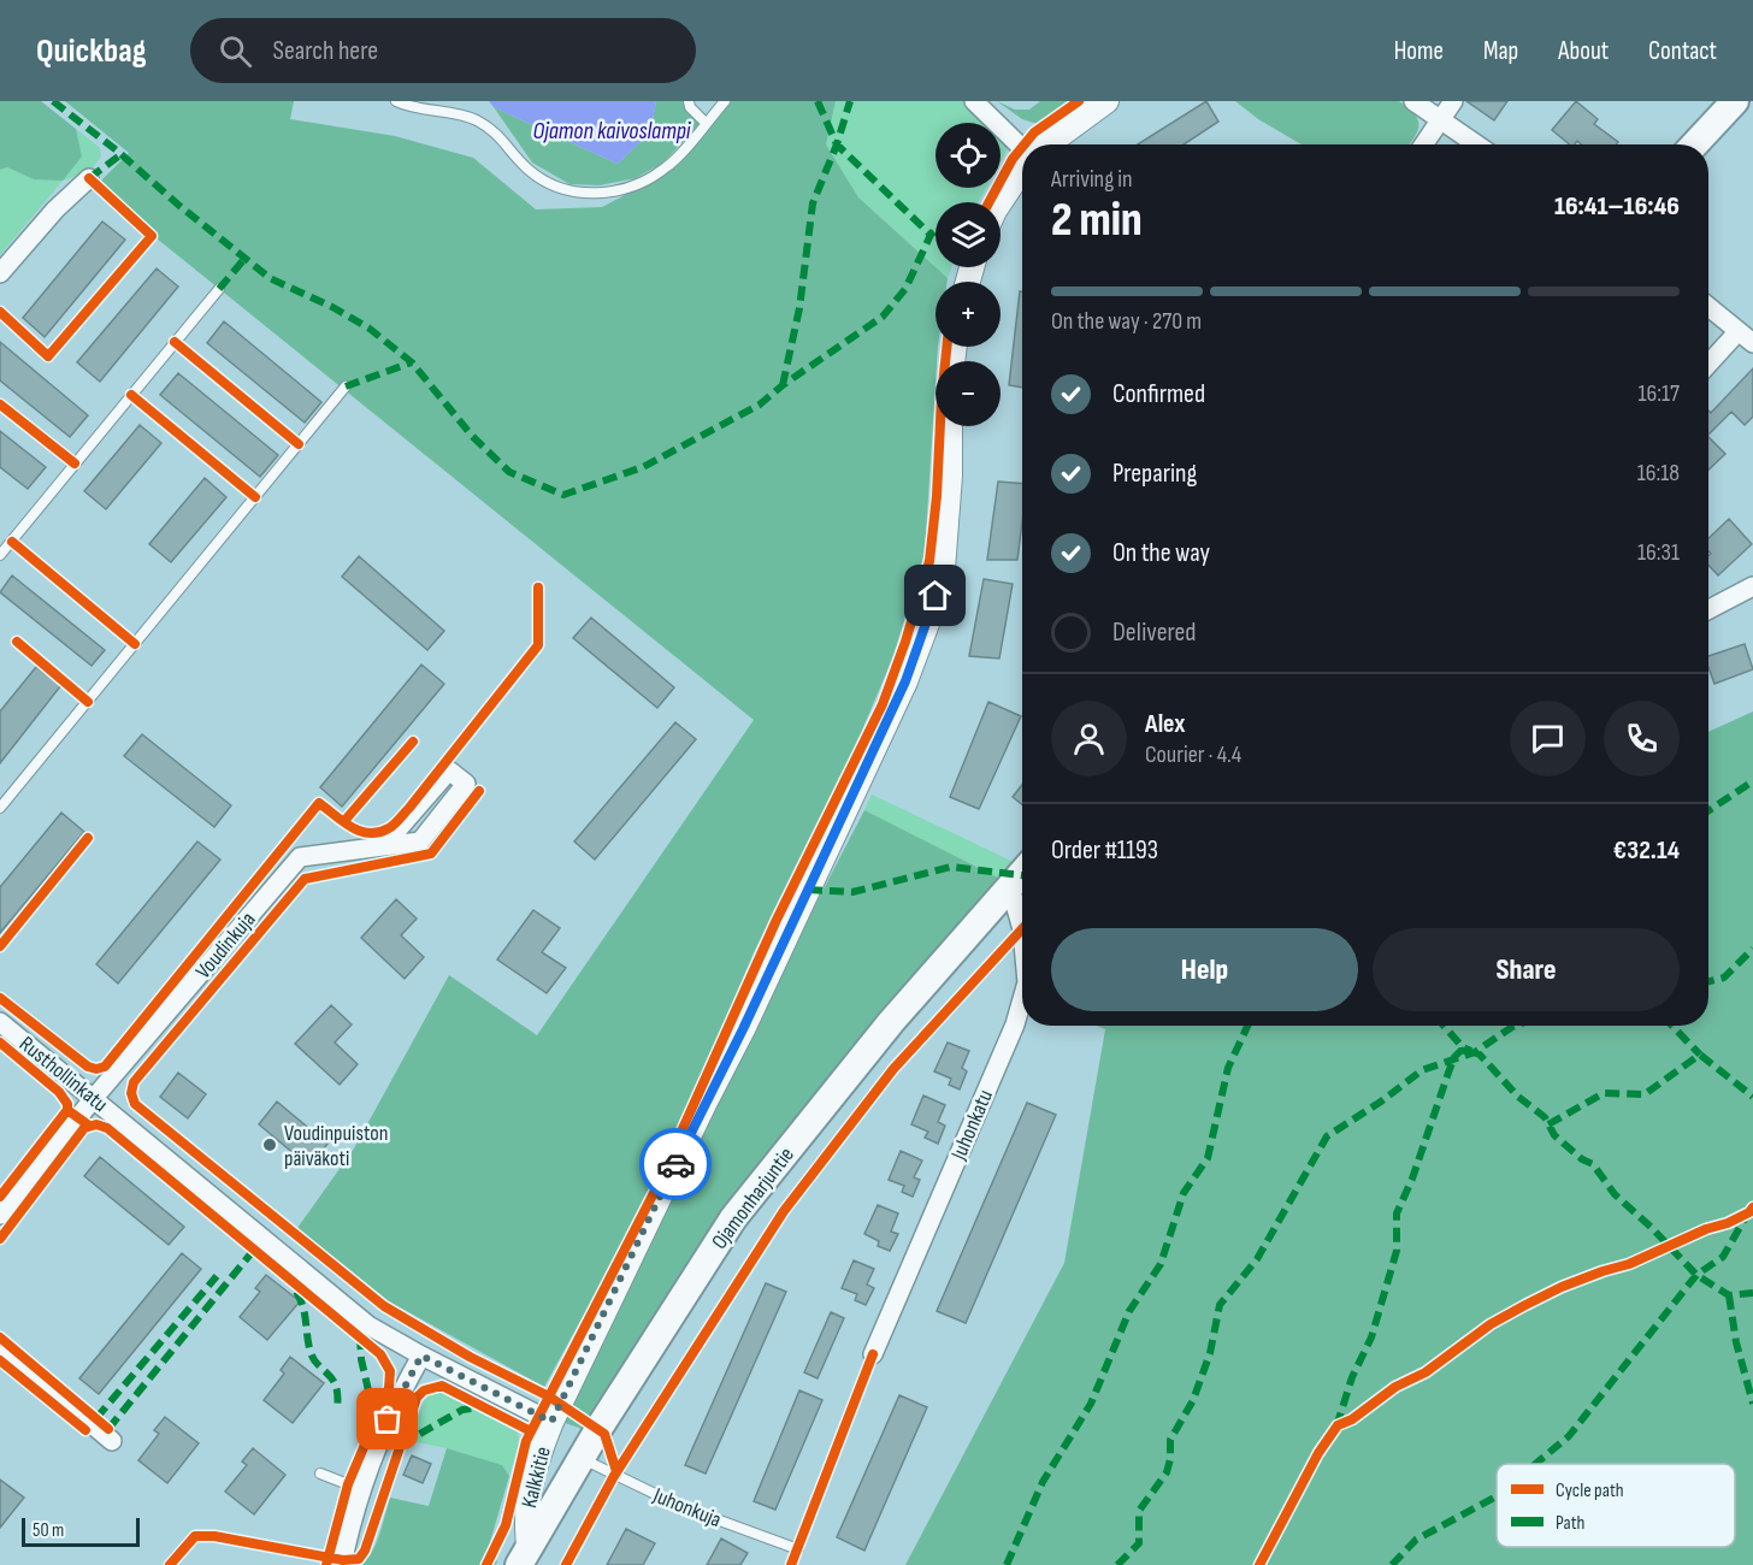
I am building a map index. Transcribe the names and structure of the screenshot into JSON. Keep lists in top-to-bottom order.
{
  "streets": {
    "main road": ["Ojamonharjuntie"],
    "street": [
      "Voudinkuja",
      "Rusthollinkatu",
      "Juhonkatu",
      "Kalkkitie"
    ],
    "lane": ["Juhonkuja"]
  },
  "crossings": [
    ["Voudinkuja", "Rusthollinkatu"],
    ["Rusthollinkatu", "Kalkkitie"],
    ["Juhonkatu", "Ojamonharjuntie"],
    ["Ojamonharjuntie", "Kalkkitie"],
    ["Ojamonharjuntie", "Juhonkuja"]
  ],
  "water": ["Ojamon kaivoslampi"],
  "places": ["Voudinpuiston päiväkoti"],
  "legend": ["Cycle path", "Path"],
  "scale_bar": "50 m",
  "page": {
    "header": "Quickbag",
    "search": "Search here",
    "nav": [
      "Home",
      "Map",
      "About",
      "Contact"
    ],
    "map_buttons": ["+", "−"],
    "heading": ["2 min", "Arriving in", "16:41–16:46"],
    "panel": [
      "Alex",
      "Courier · 4.4",
      "Order #1193",
      "€32.14"
    ],
    "bar": "On the way · 270 m",
    "list": [
      ["Confirmed", "16:17"],
      ["Preparing", "16:18"],
      ["On the way", "16:31"],
      "Delivered"
    ],
    "buttons": ["Help", "Share"],
    "scale": "50 m"
  }
}
